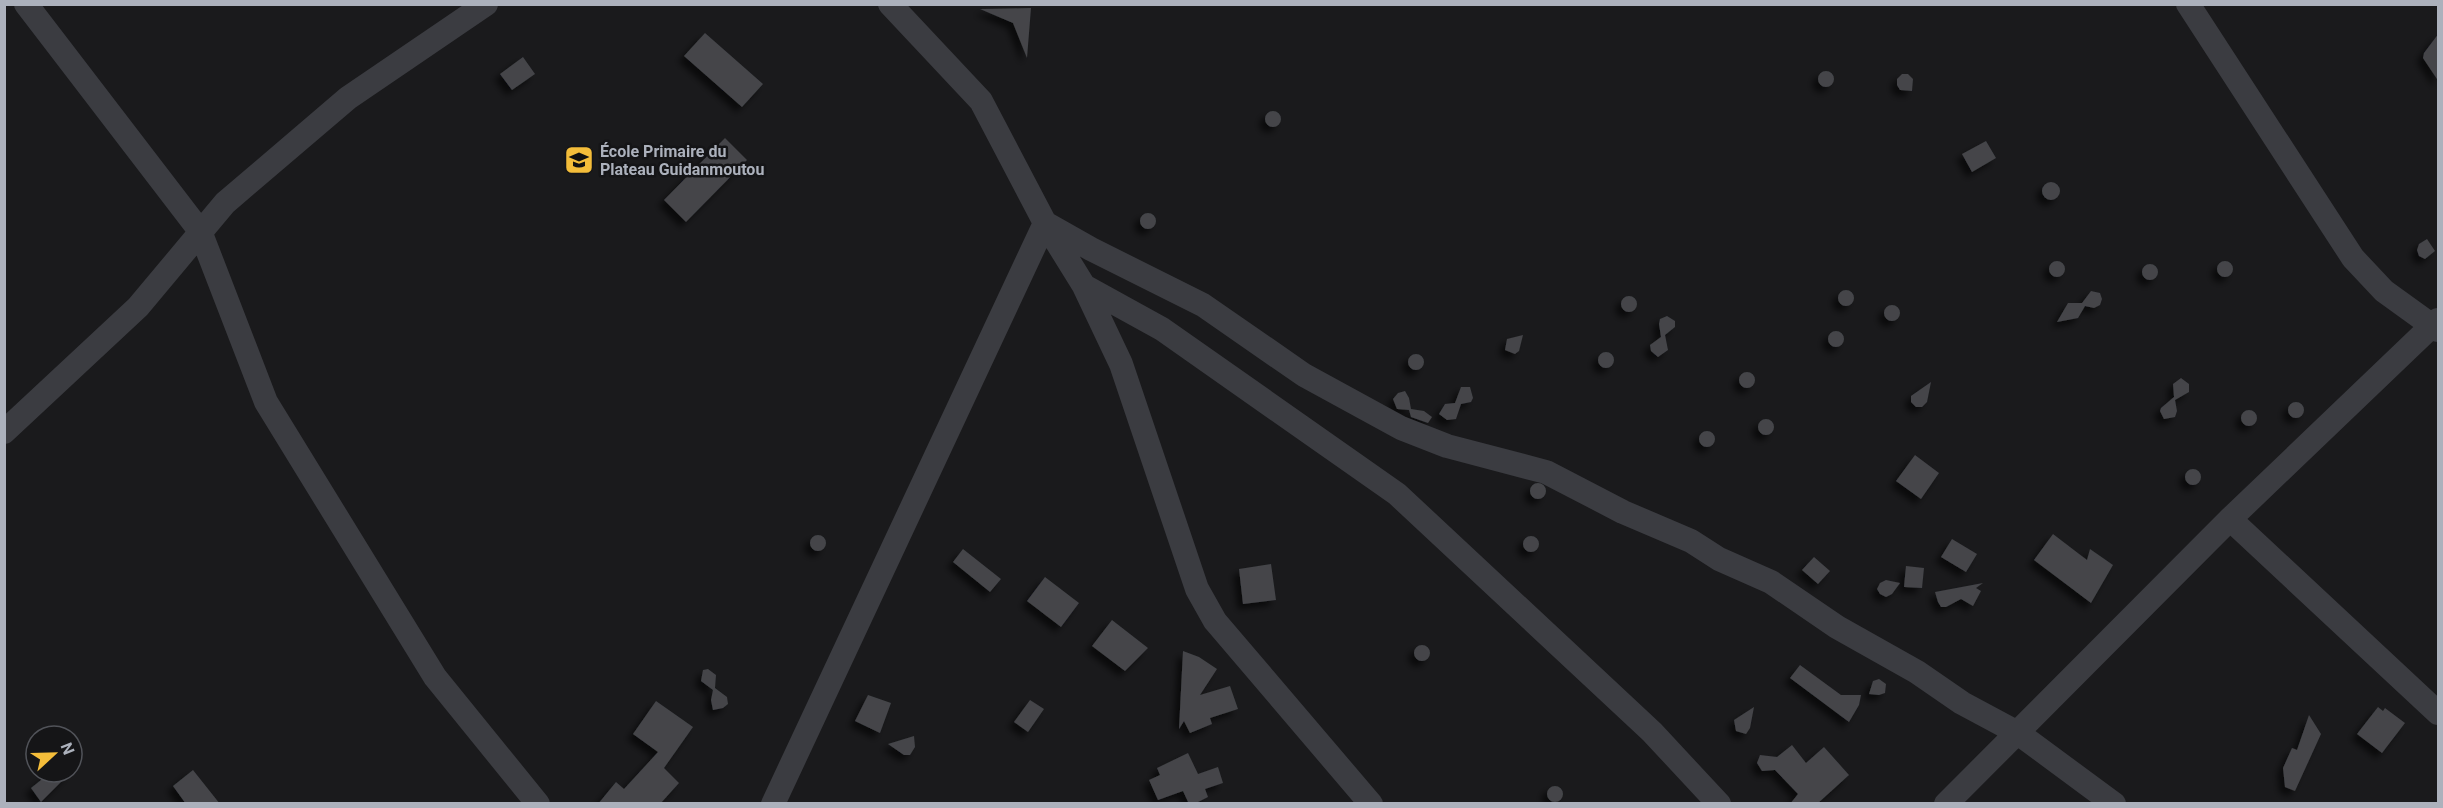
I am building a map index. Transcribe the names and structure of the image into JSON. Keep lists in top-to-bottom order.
{
  "places": {
    "school or university": ["École Primaire du Plateau Guidanmoutou"]
  },
  "north": "right"
}
